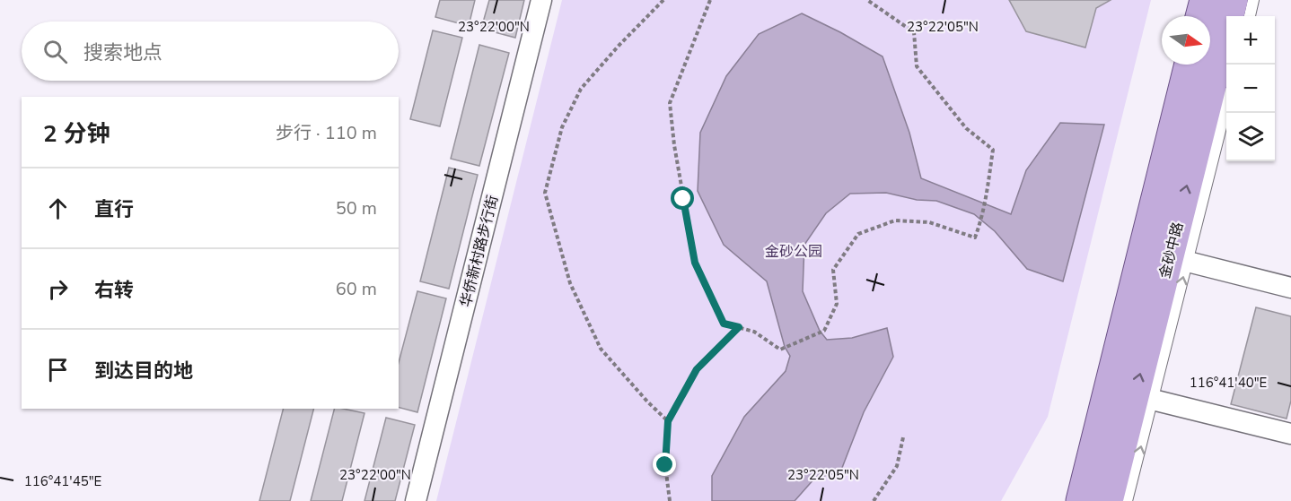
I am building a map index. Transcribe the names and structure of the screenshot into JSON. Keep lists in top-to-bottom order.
{
  "streets": {
    "main road": ["金砂中路"],
    "street": ["华侨新村路步行街"]
  },
  "parks": ["金砂公园"],
  "north": "right",
  "page": {
    "map_buttons": ["+", "−"],
    "search": "搜索地点",
    "heading": ["2 分钟", "步行 · 110 m"],
    "list": [
      ["直行", "50 m"],
      ["右转", "60 m"],
      "到达目的地"
    ]
  },
  "coordinates": [
    "23°22'00\"N",
    "23°22'05\"N",
    "116°41'40\"E",
    "116°41'45\"E"
  ]
}
